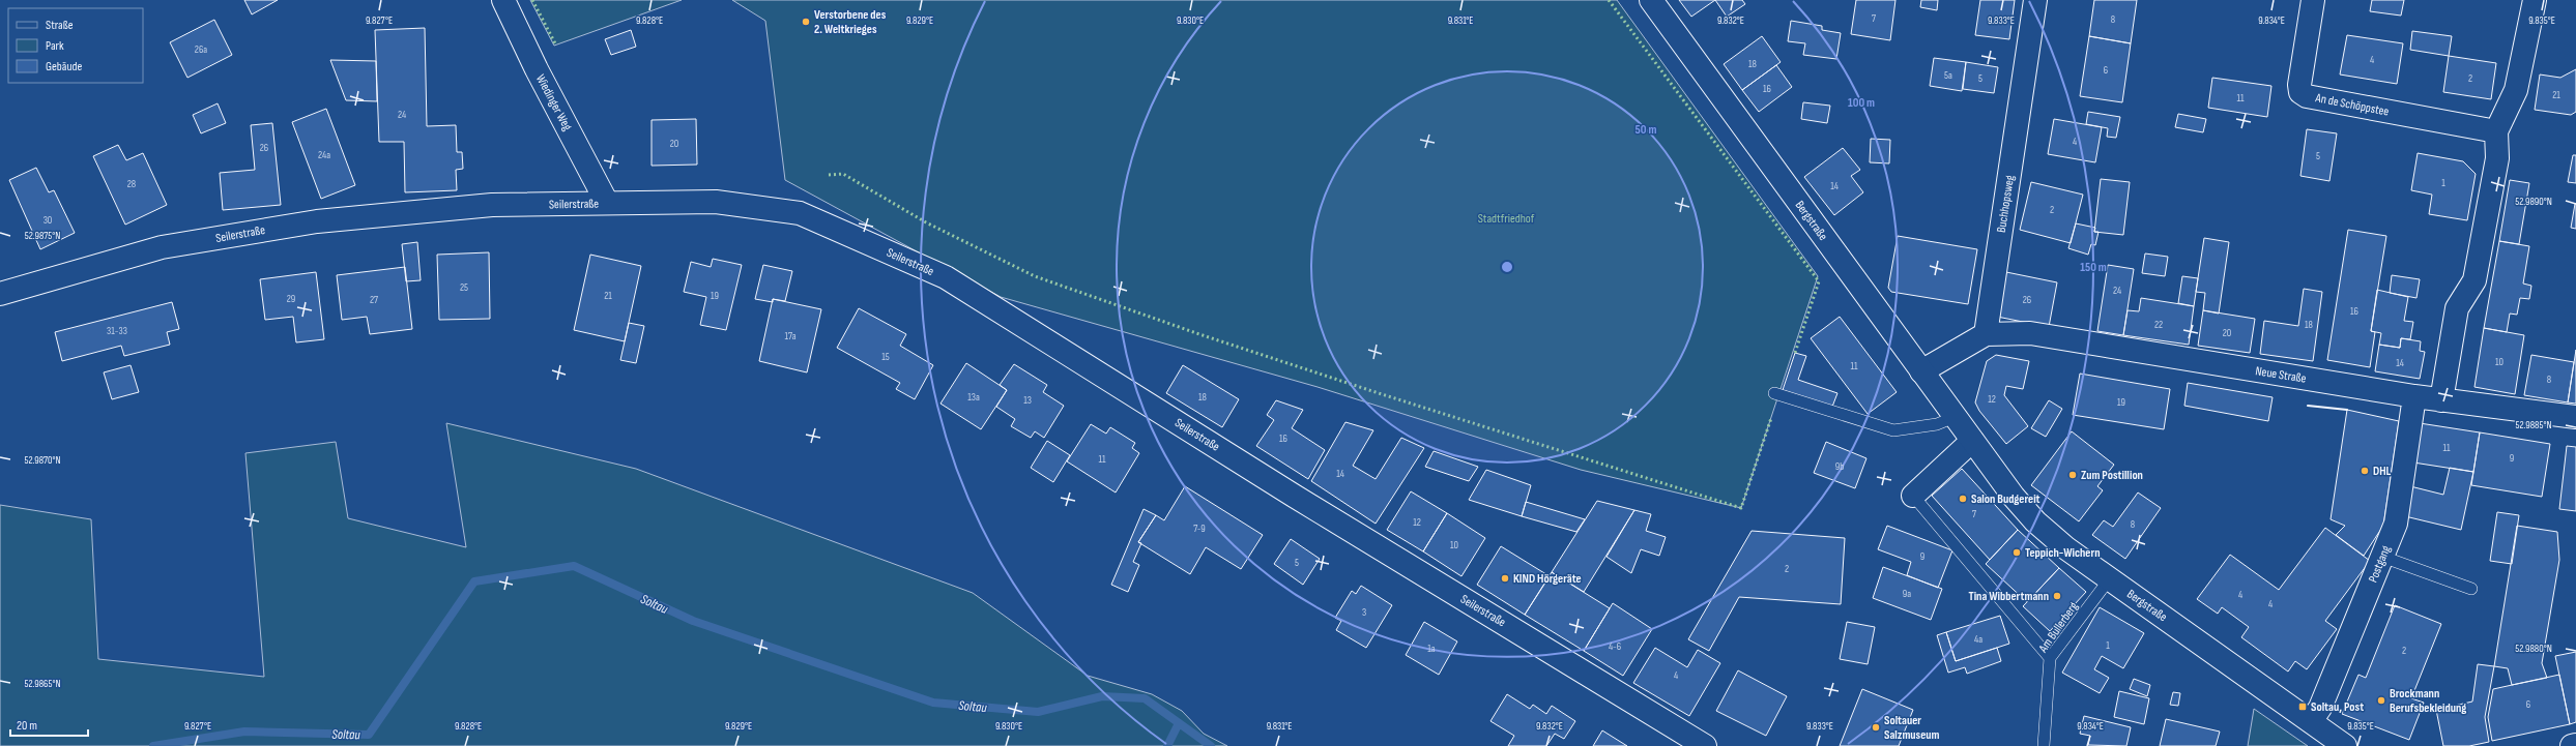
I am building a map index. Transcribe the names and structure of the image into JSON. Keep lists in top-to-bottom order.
{
  "streets": {
    "street": [
      "Wiedinger Weg",
      "An de Schöppstee",
      "Seilerstraße",
      "Buchhopsweg",
      "Bergstraße",
      "Neue Straße",
      "Postgang"
    ],
    "lane": ["Am Bullerberg"]
  },
  "crossings": [
    ["Wiedinger Weg", "Seilerstraße"],
    ["Buchhopsweg", "Neue Straße"],
    ["Bergstraße", "Postgang"],
    ["Bergstraße", "Am Bullerberg"],
    ["Neue Straße", "Postgang"]
  ],
  "water": ["Soltau"],
  "parks": ["Stadtfriedhof"],
  "places": {
    "other": [
      "Verstorbene des 2. Weltkrieges",
      "DHL",
      "Zum Postillion",
      "Salon Budgereit",
      "Teppich-Wichern",
      "KIND Hörgeräte",
      "Tina Wibbertmann",
      "Brockmann Berufsbekleidung",
      "Soltauer Salzmuseum"
    ],
    "transit": ["Soltau, Post"]
  },
  "house_numbers": [
    "7",
    "8",
    "26a",
    "4",
    "18",
    "6",
    "5a",
    "5",
    "2",
    "16",
    "21",
    "11",
    "24",
    "4",
    "20",
    "26",
    "24a",
    "5",
    "1",
    "28",
    "14",
    "2",
    "30",
    "25",
    "24",
    "21",
    "19",
    "29",
    "27",
    "26",
    "16",
    "22",
    "18",
    "31-33",
    "20",
    "17a",
    "15",
    "10",
    "14",
    "11",
    "8",
    "13a",
    "18",
    "12",
    "13",
    "19",
    "16",
    "11",
    "9",
    "11",
    "9b",
    "14",
    "7",
    "12",
    "8",
    "7-9",
    "10",
    "9",
    "5",
    "2",
    "9a",
    "4",
    "4",
    "3",
    "4a",
    "1",
    "4-6",
    "1a",
    "2",
    "4",
    "6"
  ],
  "legend": ["Straße", "Park", "Gebäude"],
  "scale_bar": "20 m",
  "coordinates": [
    "9.829°E",
    "9.831°E",
    "9.832°E",
    "9.833°E",
    "9.835°E",
    "9.827°E",
    "9.828°E",
    "9.830°E",
    "9.834°E",
    "52.9890°N",
    "52.9875°N",
    "52.9885°N",
    "52.9870°N",
    "52.9880°N",
    "52.9865°N"
  ],
  "rings": ["100 m", "50 m", "150 m"]
}
